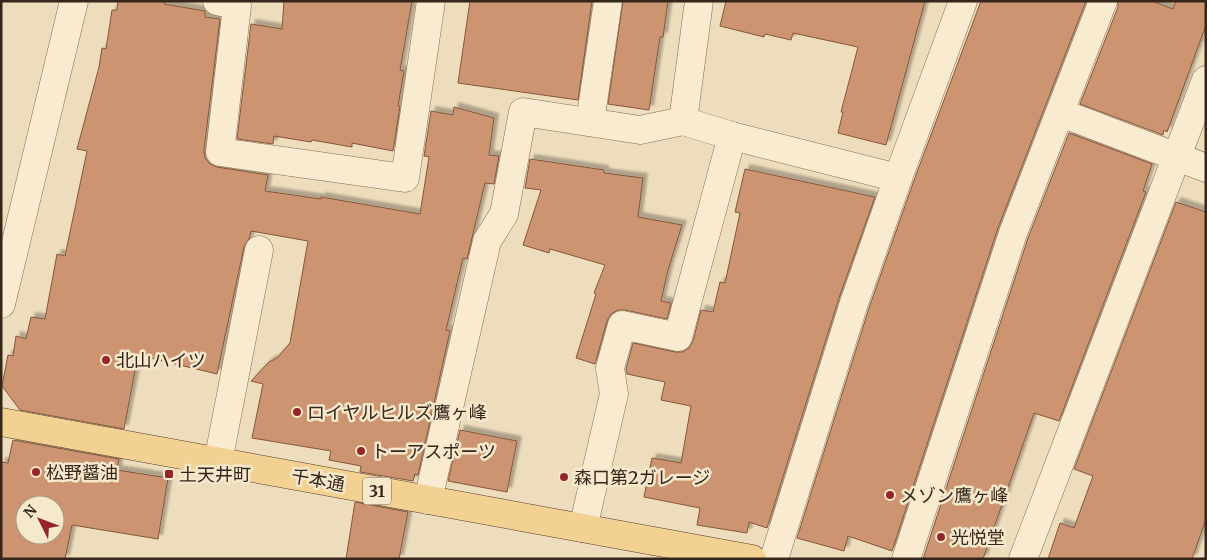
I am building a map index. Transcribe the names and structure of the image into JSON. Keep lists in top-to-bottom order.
{
  "streets": {
    "main road": ["千本通", "31"]
  },
  "places": {
    "other": [
      "北山ハイツ",
      "ロイヤルヒルズ鷹ヶ峰",
      "トーアスポーツ",
      "松野醤油",
      "森口第2ガレージ",
      "メゾン鷹ヶ峰",
      "光悦堂"
    ],
    "transit": ["土天井町"]
  },
  "north": "top left"
}
